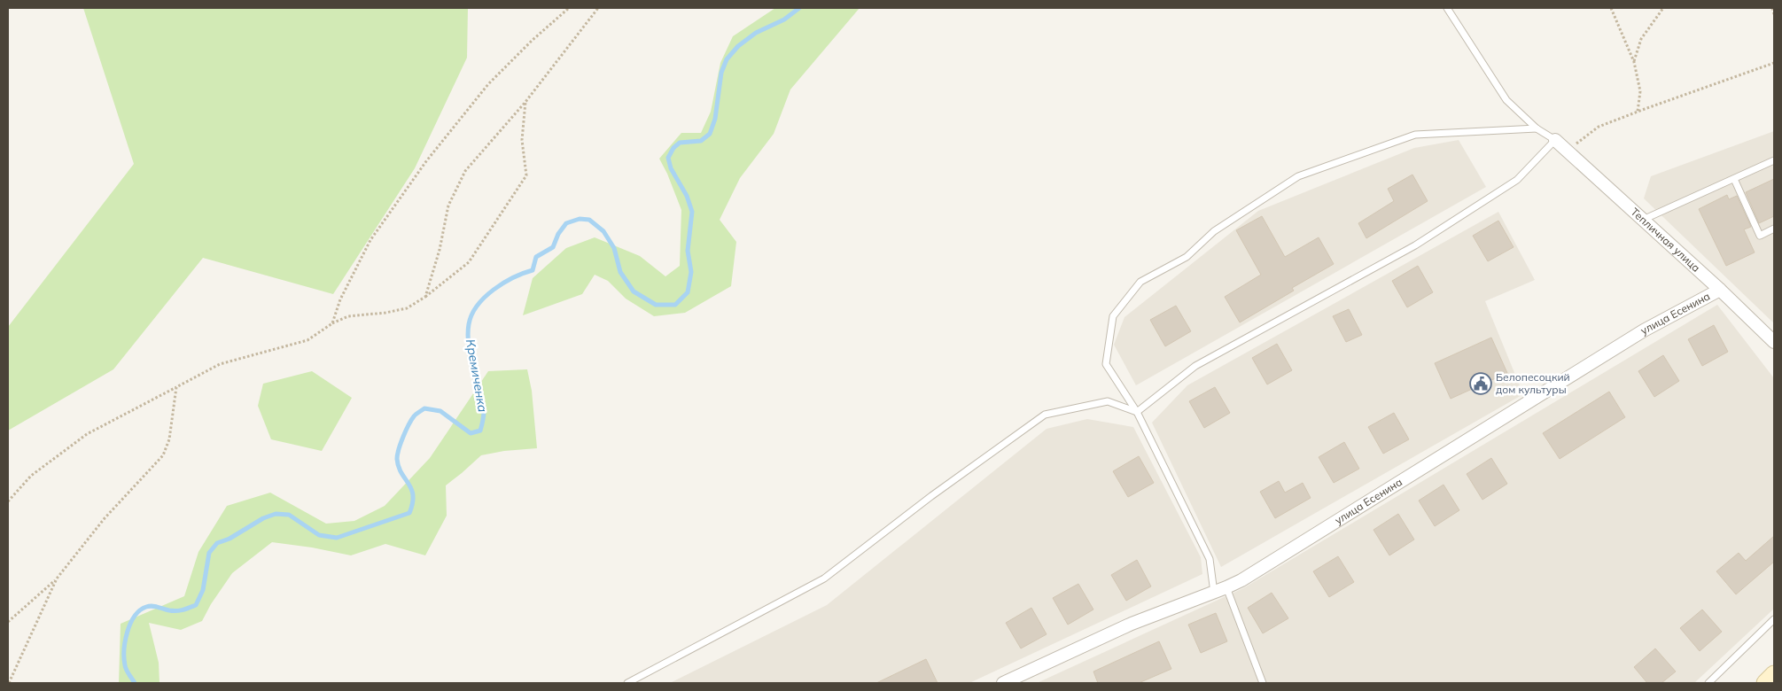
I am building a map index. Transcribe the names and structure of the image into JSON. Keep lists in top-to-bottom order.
{
  "streets": {
    "street": ["Тепличная улица", "улица Есенина"]
  },
  "crossings": [
    ["Тепличная улица", "улица Есенина"]
  ],
  "water": ["Кремиченка"],
  "places": {
    "public building": ["Белопесоцкий дом культуры"]
  }
}
